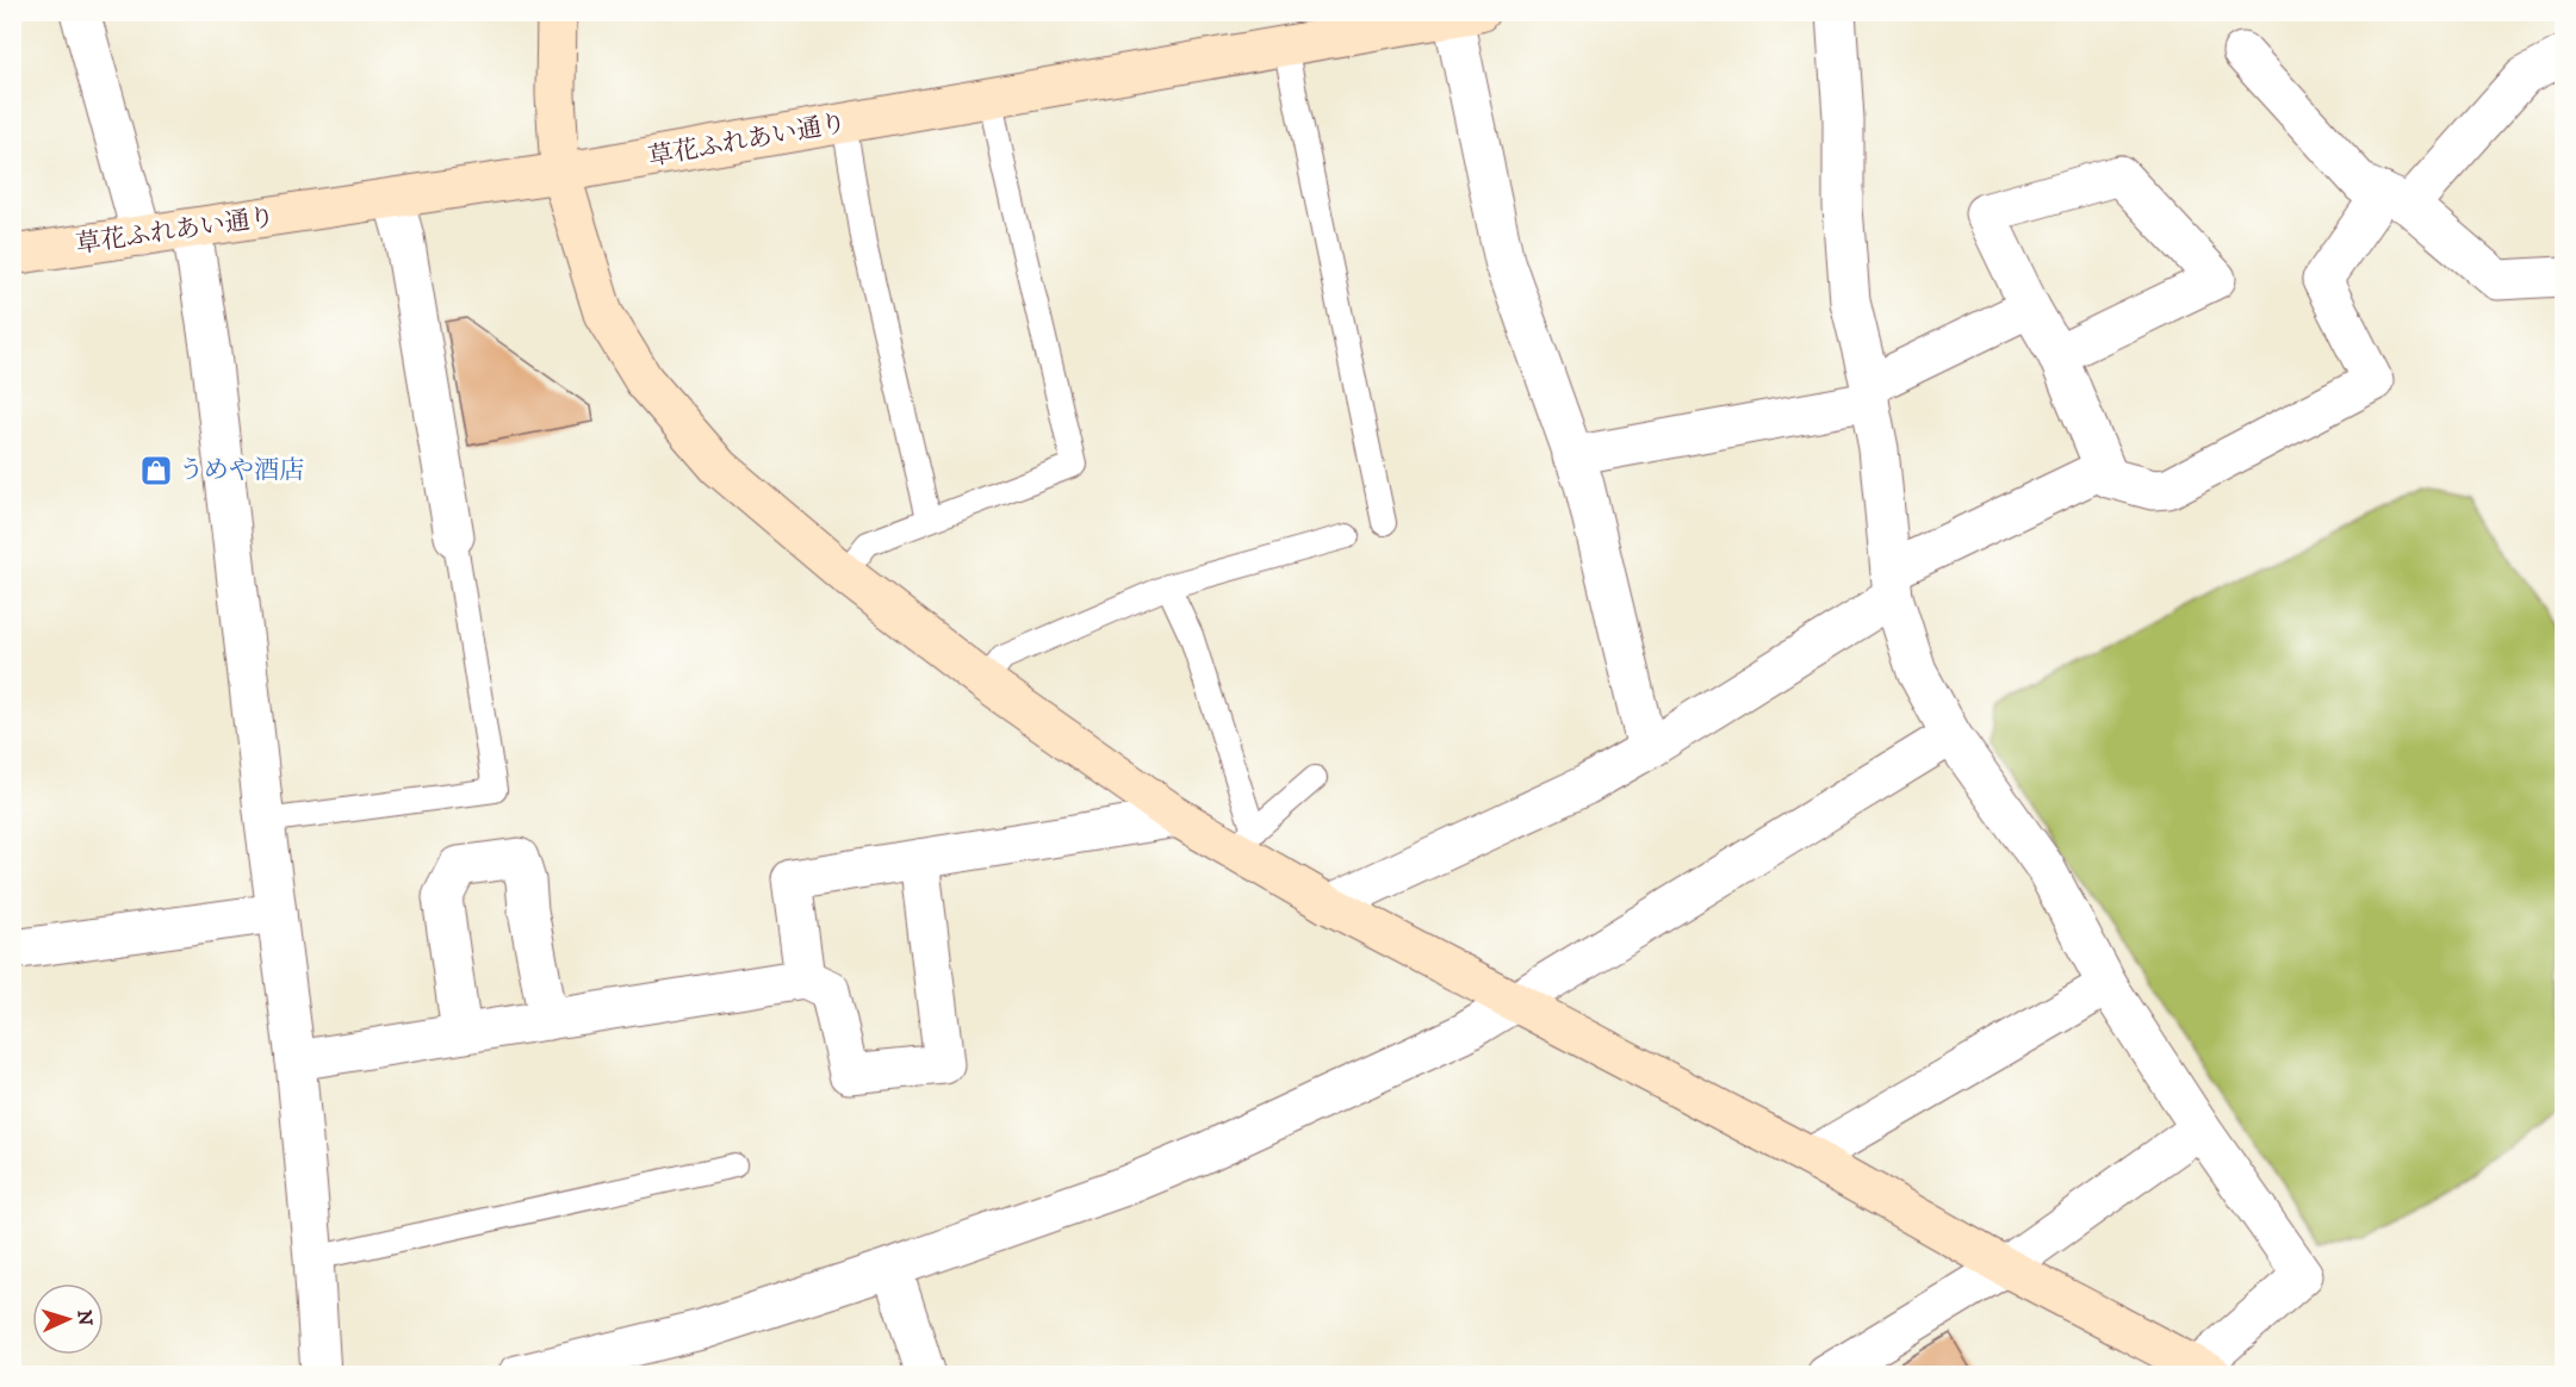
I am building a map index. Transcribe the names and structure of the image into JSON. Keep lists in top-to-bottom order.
{
  "streets": {
    "street": ["草花ふれあい通り"]
  },
  "places": {
    "shop": ["うめや酒店"]
  },
  "north": "right"
}
